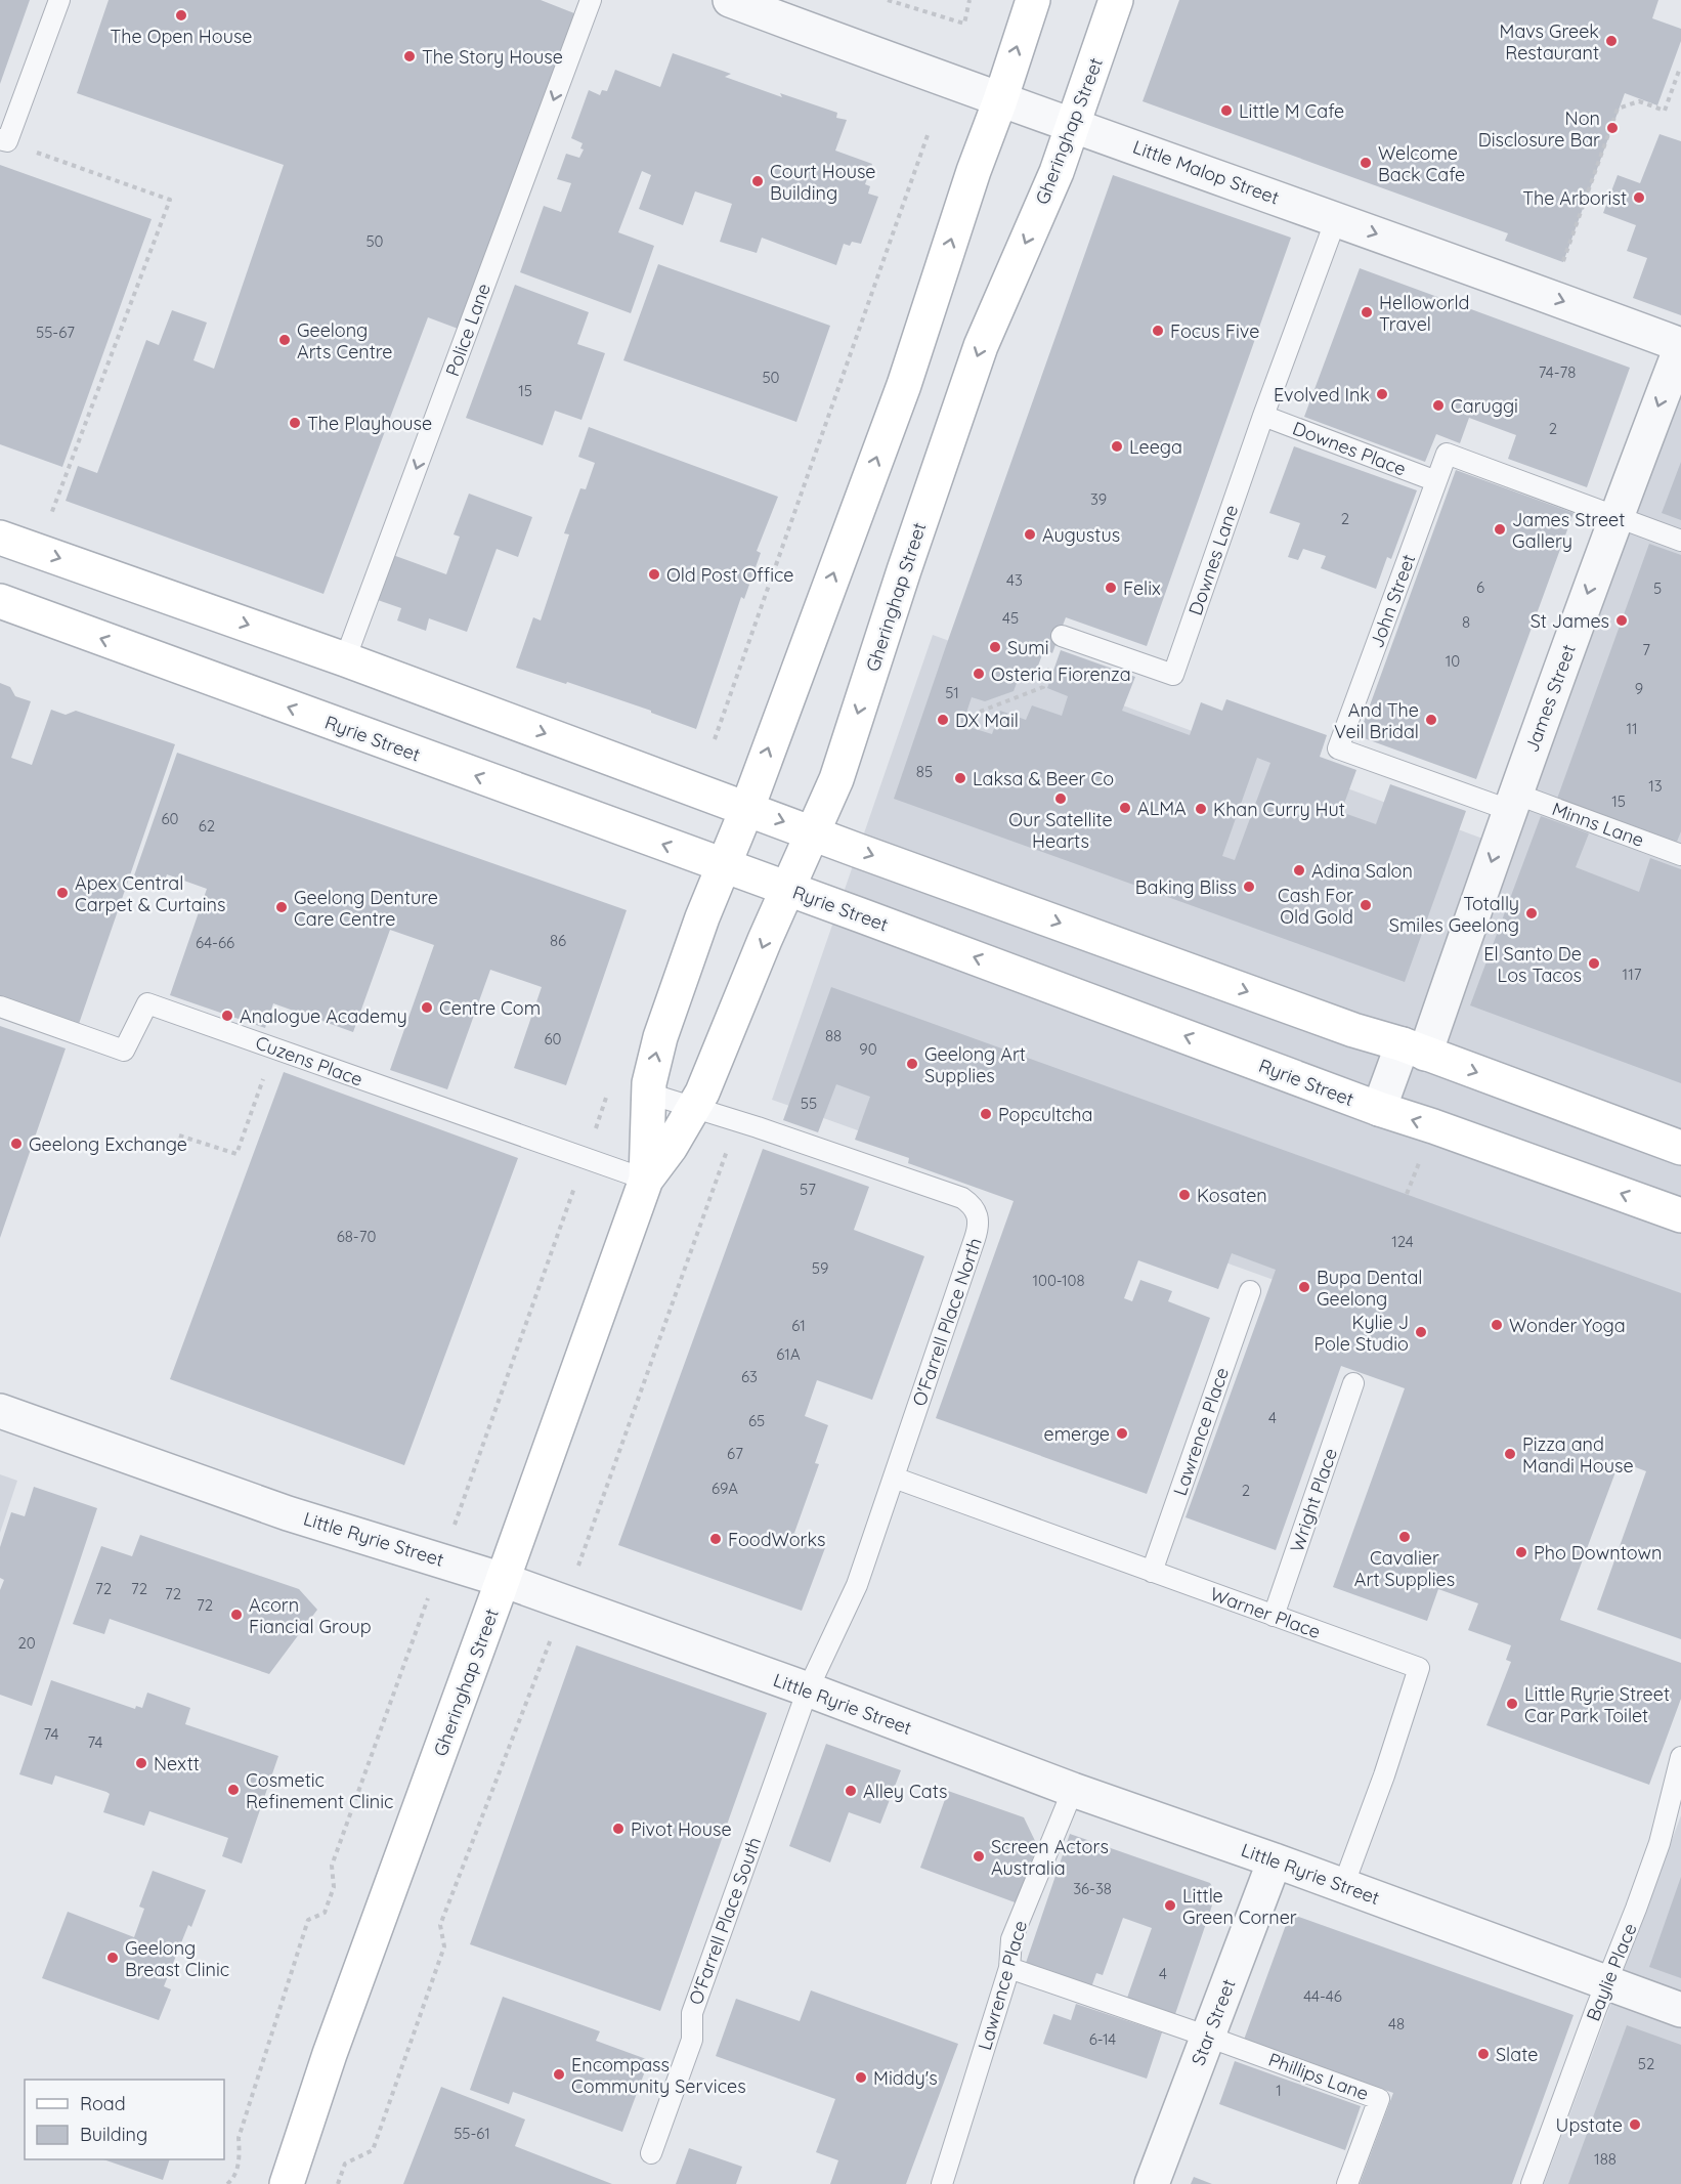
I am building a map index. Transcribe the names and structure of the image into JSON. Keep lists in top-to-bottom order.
{
  "streets": {
    "main road": ["Gheringhap Street", "Ryrie Street"],
    "street": [
      "Little Malop Street",
      "James Street",
      "Little Ryrie Street",
      "Star Street"
    ],
    "lane": [
      "Police Lane",
      "Downes Place",
      "Downes Lane",
      "John Street",
      "Minns Lane",
      "Cuzens Place",
      "O'Farrell Place North",
      "Lawrence Place",
      "Wright Place",
      "Warner Place",
      "O'Farrell Place South",
      "Baylie Place",
      "Phillips Lane"
    ]
  },
  "crossings": [
    ["Gheringhap Street", "Little Malop Street"],
    ["Gheringhap Street", "Ryrie Street"],
    ["Gheringhap Street", "Cuzens Place"],
    ["Gheringhap Street", "O'Farrell Place North"],
    ["Gheringhap Street", "Little Ryrie Street"],
    ["Little Malop Street", "Downes Lane"],
    ["Little Malop Street", "James Street"],
    ["Downes Place", "Downes Lane"],
    ["Downes Place", "John Street"],
    ["John Street", "James Street"],
    ["John Street", "Minns Lane"],
    ["James Street", "Ryrie Street"],
    ["James Street", "Minns Lane"],
    ["O'Farrell Place North", "Little Ryrie Street"],
    ["O'Farrell Place North", "Warner Place"],
    ["O'Farrell Place North", "O'Farrell Place South"],
    ["Lawrence Place", "Little Ryrie Street"],
    ["Lawrence Place", "Warner Place"],
    ["Wright Place", "Warner Place"],
    ["Little Ryrie Street", "Warner Place"],
    ["Little Ryrie Street", "O'Farrell Place South"],
    ["Little Ryrie Street", "Baylie Place"],
    ["Little Ryrie Street", "Star Street"],
    ["Star Street", "Phillips Lane"]
  ],
  "one_way": ["Little Malop Street", "Police Lane", "James Street"],
  "places": [
    "The Open House",
    "Mavs Greek Restaurant",
    "The Story House",
    "Little M Cafe",
    "Non Disclosure Bar",
    "Welcome Back Cafe",
    "Court House Building",
    "The Arborist",
    "Helloworld Travel",
    "Focus Five",
    "Geelong Arts Centre",
    "Evolved Ink",
    "Caruggi",
    "The Playhouse",
    "Leega",
    "James Street Gallery",
    "Augustus",
    "Old Post Office",
    "Felix",
    "St James",
    "Sumi",
    "Osteria Fiorenza",
    "DX Mail",
    "And The Veil Bridal",
    "Laksa & Beer Co",
    "Our Satellite Hearts",
    "ALMA",
    "Khan Curry Hut",
    "Adina Salon",
    "Baking Bliss",
    "Apex Central Carpet & Curtains",
    "Cash For Old Gold",
    "Geelong Denture Care Centre",
    "Totally Smiles Geelong",
    "El Santo De Los Tacos",
    "Centre Com",
    "Analogue Academy",
    "Geelong Art Supplies",
    "Popcultcha",
    "Geelong Exchange",
    "Kosaten",
    "Bupa Dental Geelong",
    "Wonder Yoga",
    "Kylie J Pole Studio",
    "emerge",
    "Pizza and Mandi House",
    "Cavalier Art Supplies",
    "FoodWorks",
    "Pho Downtown",
    "Acorn Fiancial Group",
    "Little Ryrie Street Car Park Toilet",
    "Nextt",
    "Cosmetic Refinement Clinic",
    "Alley Cats",
    "Pivot House",
    "Screen Actors Australia",
    "Little Green Corner",
    "Geelong Breast Clinic",
    "Slate",
    "Encompass Community Services",
    "Middy's",
    "Upstate"
  ],
  "house_numbers": [
    "50",
    "55-67",
    "74-78",
    "50",
    "15",
    "2",
    "39",
    "2",
    "43",
    "6",
    "5",
    "45",
    "8",
    "7",
    "10",
    "9",
    "51",
    "11",
    "85",
    "13",
    "15",
    "60",
    "62",
    "86",
    "64-66",
    "117",
    "88",
    "60",
    "90",
    "55",
    "57",
    "68-70",
    "124",
    "59",
    "100-108",
    "61",
    "61A",
    "63",
    "4",
    "65",
    "67",
    "69A",
    "2",
    "72",
    "72",
    "72",
    "72",
    "20",
    "74",
    "74",
    "36-38",
    "4",
    "44-46",
    "48",
    "6-14",
    "52",
    "1",
    "55-61",
    "188"
  ],
  "legend": ["Road", "Building"]
}
